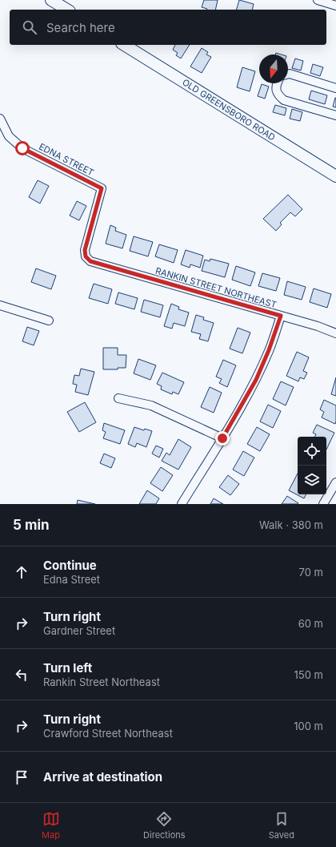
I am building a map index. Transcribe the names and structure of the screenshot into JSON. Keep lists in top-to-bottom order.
{
  "streets": {
    "street": ["OLD GREENSBORO ROAD", "EDNA STREET", "RANKIN STREET NORTHEAST"]
  },
  "crossings": [
    ["EDNA STREET", "RANKIN STREET NORTHEAST"]
  ],
  "north": "bottom",
  "page": {
    "search": "Search here",
    "heading": ["5 min", "Walk · 380 m"],
    "list": [
      ["Continue", "Edna Street", "70 m"],
      ["Turn right", "Gardner Street", "60 m"],
      ["Turn left", "Rankin Street Northeast", "150 m"],
      ["Turn right", "Crawford Street Northeast", "100 m"],
      "Arrive at destination"
    ],
    "nav": ["Map", "Directions", "Saved"]
  }
}
